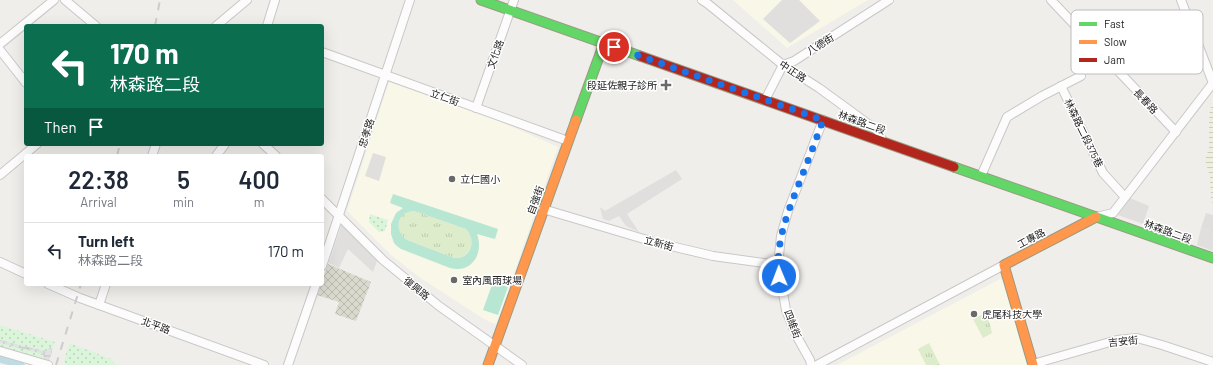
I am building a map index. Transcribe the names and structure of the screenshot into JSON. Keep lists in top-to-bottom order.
{
  "streets": {
    "main road": ["林森路二段", "自強街", "工專路"],
    "street": [
      "八德街",
      "文化路",
      "中正路",
      "立仁街",
      "長春路",
      "忠孝路",
      "林森路二段375巷",
      "立新街",
      "復興路",
      "四維街",
      "北平路",
      "吉安街"
    ]
  },
  "crossings": [
    ["八德街", "中正路"],
    ["文化路", "立仁街"],
    ["文化路", "林森路二段"],
    ["中正路", "林森路二段"],
    ["立仁街", "忠孝路"],
    ["立仁街", "自強街"],
    ["長春路", "工專路"],
    ["林森路二段", "林森路二段375巷"],
    ["林森路二段", "自強街"],
    ["林森路二段", "工專路"],
    ["林森路二段", "四維街"],
    ["忠孝路", "復興路"],
    ["林森路二段375巷", "工專路"],
    ["自強街", "立新街"],
    ["自強街", "復興路"],
    ["立新街", "四維街"]
  ],
  "places": {
    "health": ["段延佐親子診所"],
    "other": ["立仁國小", "室內風雨球場", "虎尾科技大學"]
  },
  "legend": ["Fast", "Slow", "Jam"],
  "page": {
    "turn": ["170 m", "林森路二段"],
    "then": "Then",
    "eta": [
      "22:38",
      "Arrival",
      "5",
      "min",
      "400",
      "m"
    ],
    "list": [
      {
        "name": "Turn left",
        "note": "林森路二段",
        "value": "170 m"
      }
    ]
  }
}
